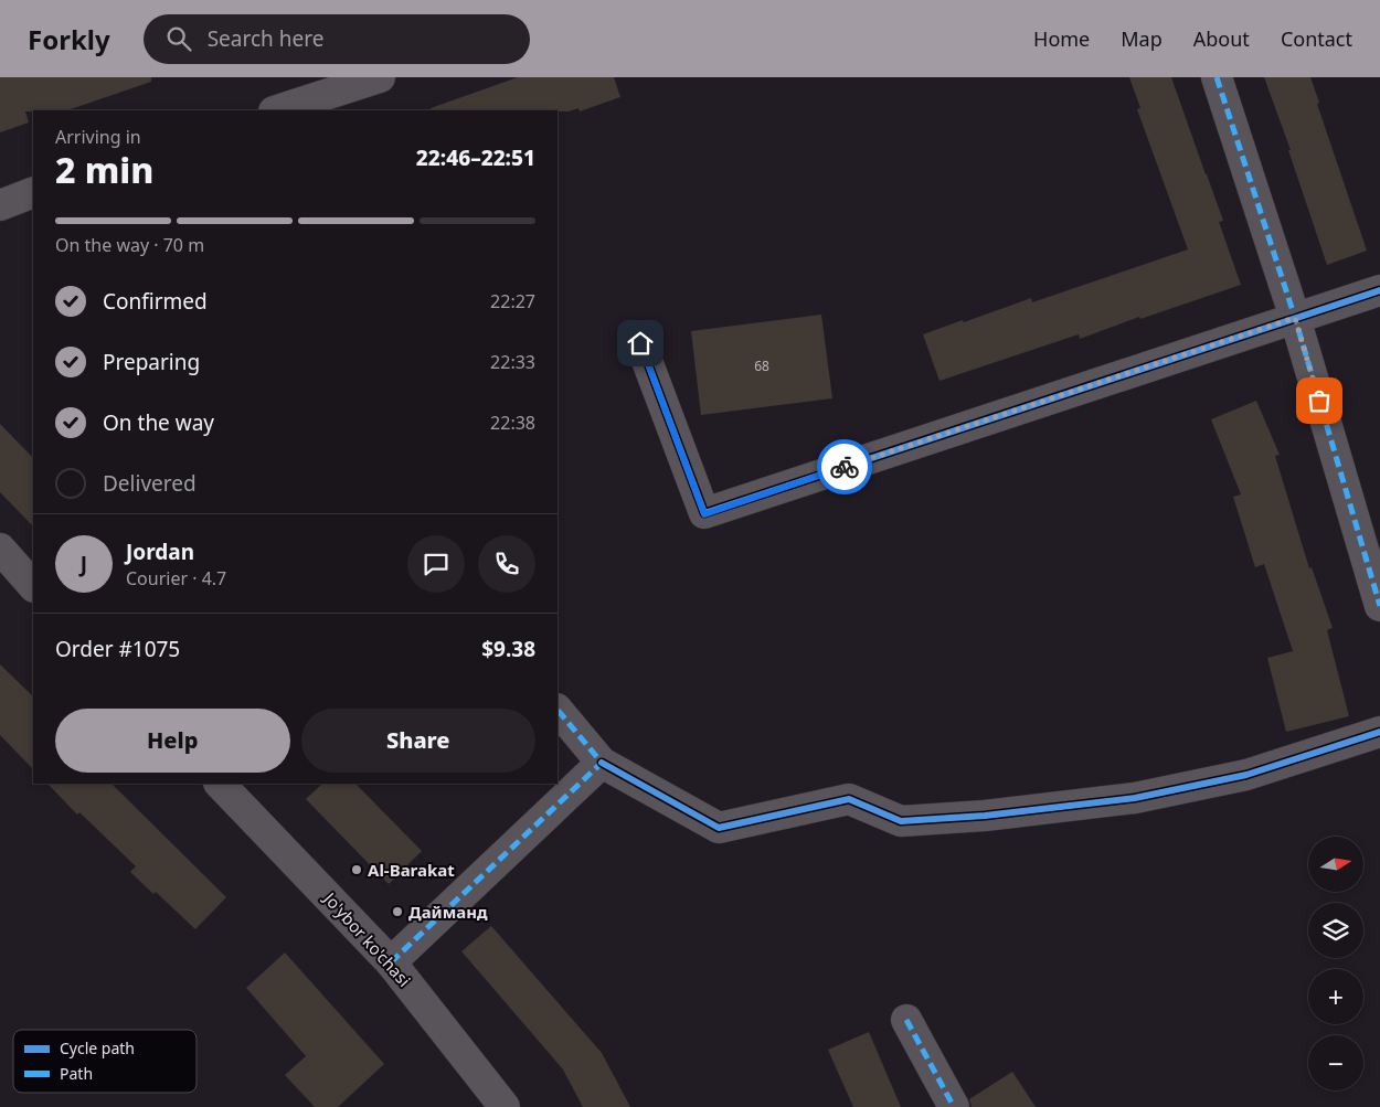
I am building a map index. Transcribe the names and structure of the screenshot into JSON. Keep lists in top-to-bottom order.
{
  "streets": {
    "street": ["Jo'ybor ko'chasi"]
  },
  "places": ["Al-Barakat", "Дайманд"],
  "house_numbers": ["68"],
  "legend": ["Cycle path", "Path"],
  "north": "right",
  "page": {
    "header": "Forkly",
    "search": "Search here",
    "nav": [
      "Home",
      "Map",
      "About",
      "Contact"
    ],
    "heading": ["2 min", "Arriving in", "22:46–22:51"],
    "panel": [
      "Jordan",
      "Courier · 4.7",
      "Order #1075",
      "$9.38"
    ],
    "bar": "On the way · 70 m",
    "list": [
      ["Confirmed", "22:27"],
      ["Preparing", "22:33"],
      ["On the way", "22:38"],
      "Delivered"
    ],
    "round": "J",
    "buttons": ["Help", "Share"],
    "map_buttons": ["+", "−"]
  }
}
